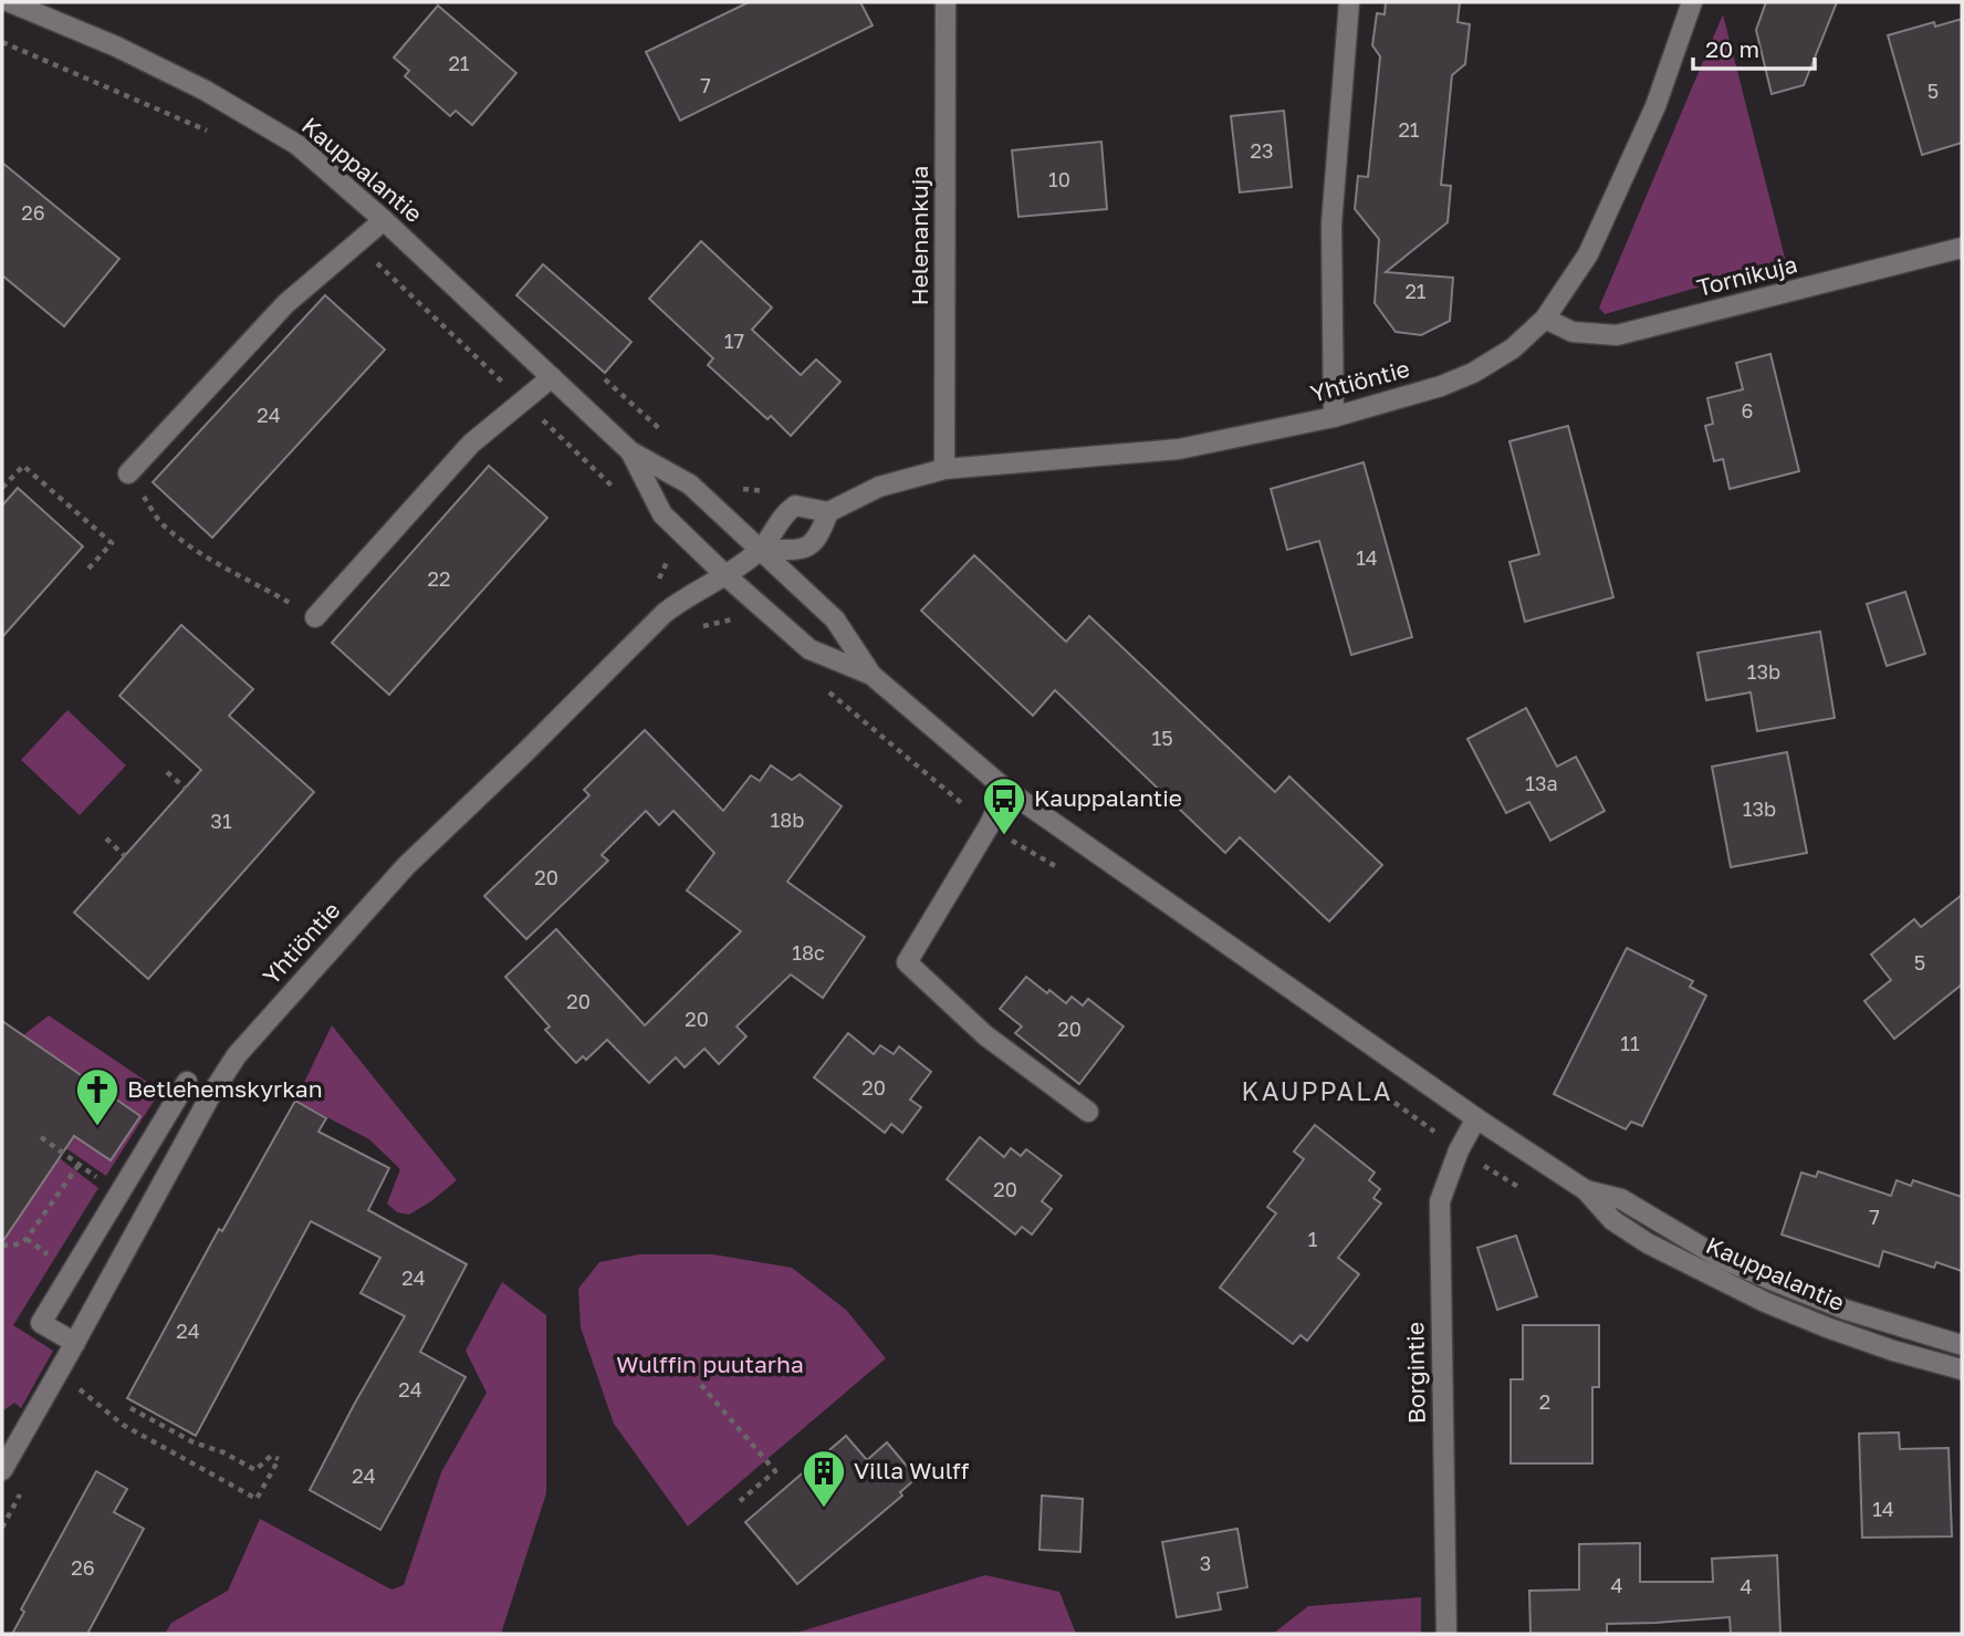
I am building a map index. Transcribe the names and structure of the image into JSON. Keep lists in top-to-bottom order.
{
  "streets": {
    "street": [
      "Kauppalantie",
      "Helenankuja",
      "Tornikuja",
      "Yhtiöntie",
      "Borgintie"
    ]
  },
  "crossings": [
    ["Kauppalantie", "Yhtiöntie"],
    ["Kauppalantie", "Borgintie"],
    ["Helenankuja", "Yhtiöntie"],
    ["Tornikuja", "Yhtiöntie"]
  ],
  "districts": ["KAUPPALA"],
  "parks": ["Wulffin puutarha"],
  "places": {
    "bus stop": ["Kauppalantie"],
    "church": ["Betlehemskyrkan"],
    "building": ["Villa Wulff"]
  },
  "house_numbers": [
    "21",
    "7",
    "5",
    "21",
    "23",
    "10",
    "26",
    "21",
    "17",
    "6",
    "24",
    "14",
    "22",
    "13b",
    "15",
    "13a",
    "13b",
    "18b",
    "31",
    "20",
    "18c",
    "5",
    "20",
    "20",
    "20",
    "11",
    "20",
    "20",
    "7",
    "1",
    "24",
    "24",
    "24",
    "2",
    "24",
    "14",
    "3",
    "26",
    "4",
    "4"
  ],
  "scale_bar": "20 m"
}
